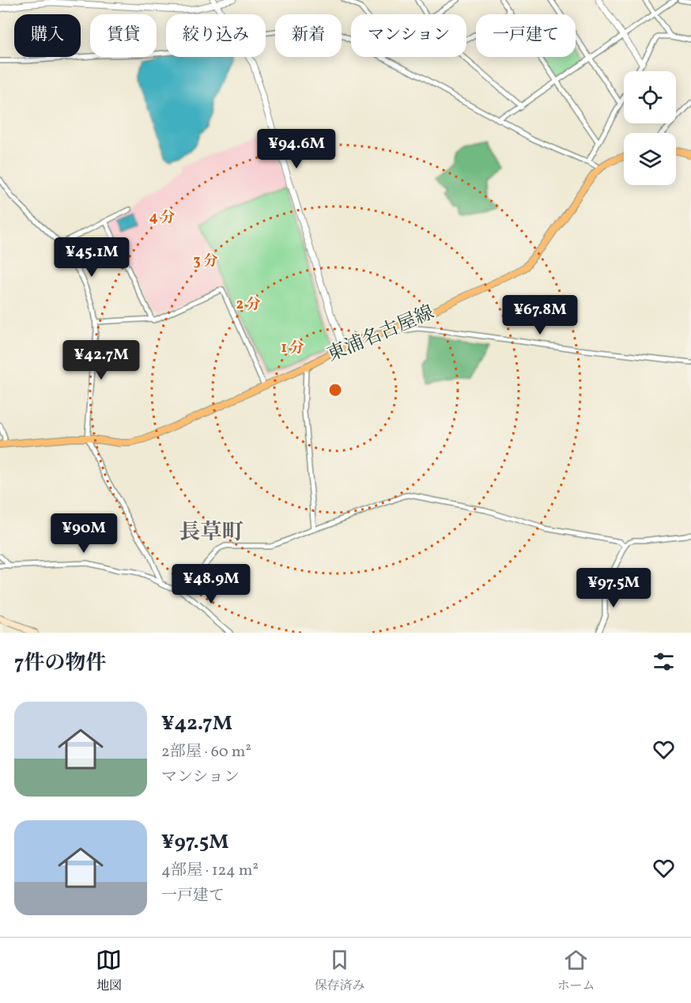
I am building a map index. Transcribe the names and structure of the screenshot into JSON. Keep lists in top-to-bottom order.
{
  "streets": {
    "main road": ["東浦名古屋線"]
  },
  "districts": ["長草町"],
  "page": {
    "chip": [
      "購入",
      "賃貸",
      "絞り込み",
      "新着",
      "マンション",
      "一戸建て"
    ],
    "price": [
      "¥94.6M",
      "¥45.1M",
      "¥67.8M",
      "¥42.7M",
      "¥90M",
      "¥48.9M",
      "¥97.5M"
    ],
    "heading": "7件の物件",
    "list": [
      {
        "name": "¥42.7M",
        "note": "2部屋 · 60 m² · マンション"
      },
      {
        "name": "¥97.5M",
        "note": "4部屋 · 124 m² · 一戸建て"
      }
    ],
    "tabs": ["地図", "保存済み", "ホーム"]
  },
  "rings": [
    "4 分",
    "3 分",
    "2 分",
    "1 分"
  ]
}
